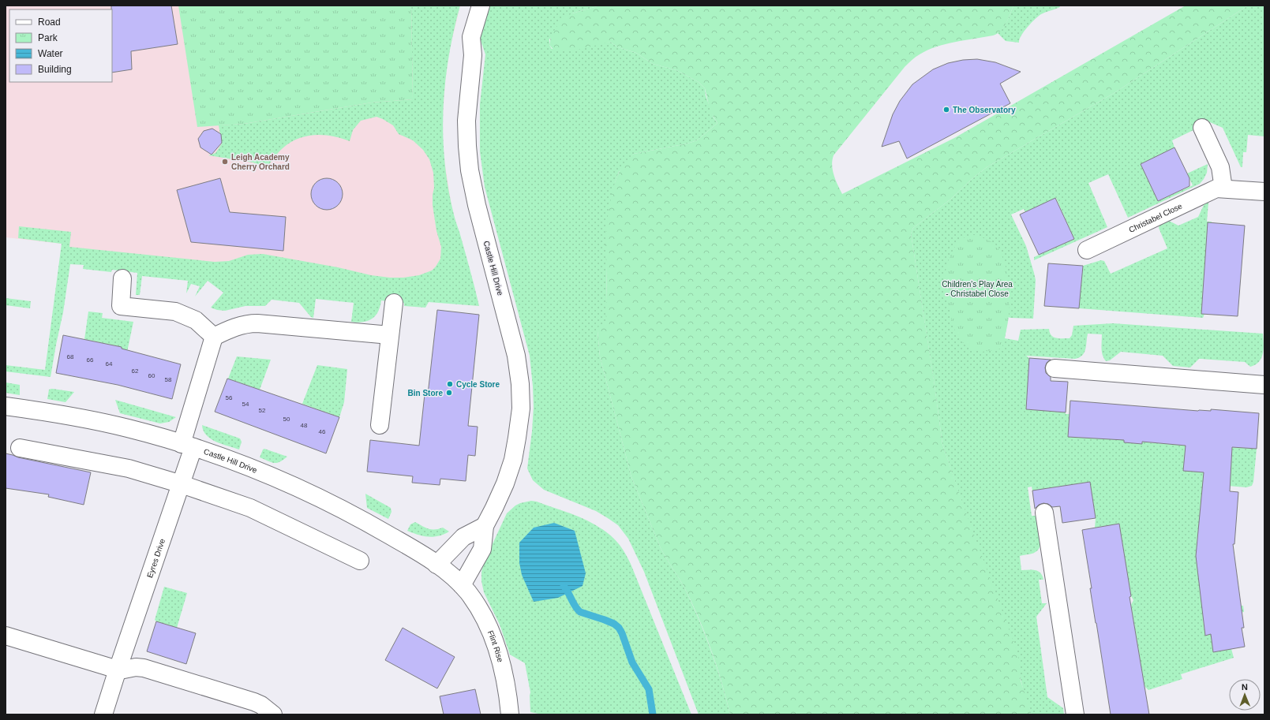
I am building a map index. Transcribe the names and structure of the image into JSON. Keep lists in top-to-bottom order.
{
  "streets": {
    "street": [
      "Christabel Close",
      "Castle Hill Drive",
      "Eyres Drive",
      "Flint Rise"
    ]
  },
  "crossings": [
    ["Castle Hill Drive", "Eyres Drive"],
    ["Castle Hill Drive", "Flint Rise"]
  ],
  "parks": ["Children's Play Area - Christabel Close"],
  "places": [
    "The Observatory",
    "Leigh Academy Cherry Orchard",
    "Cycle Store",
    "Bin Store"
  ],
  "house_numbers": [
    "68",
    "66",
    "64",
    "62",
    "60",
    "58",
    "56",
    "54",
    "52",
    "50",
    "48",
    "46"
  ],
  "legend": [
    "Road",
    "Park",
    "Water",
    "Building"
  ],
  "north": "top"
}
